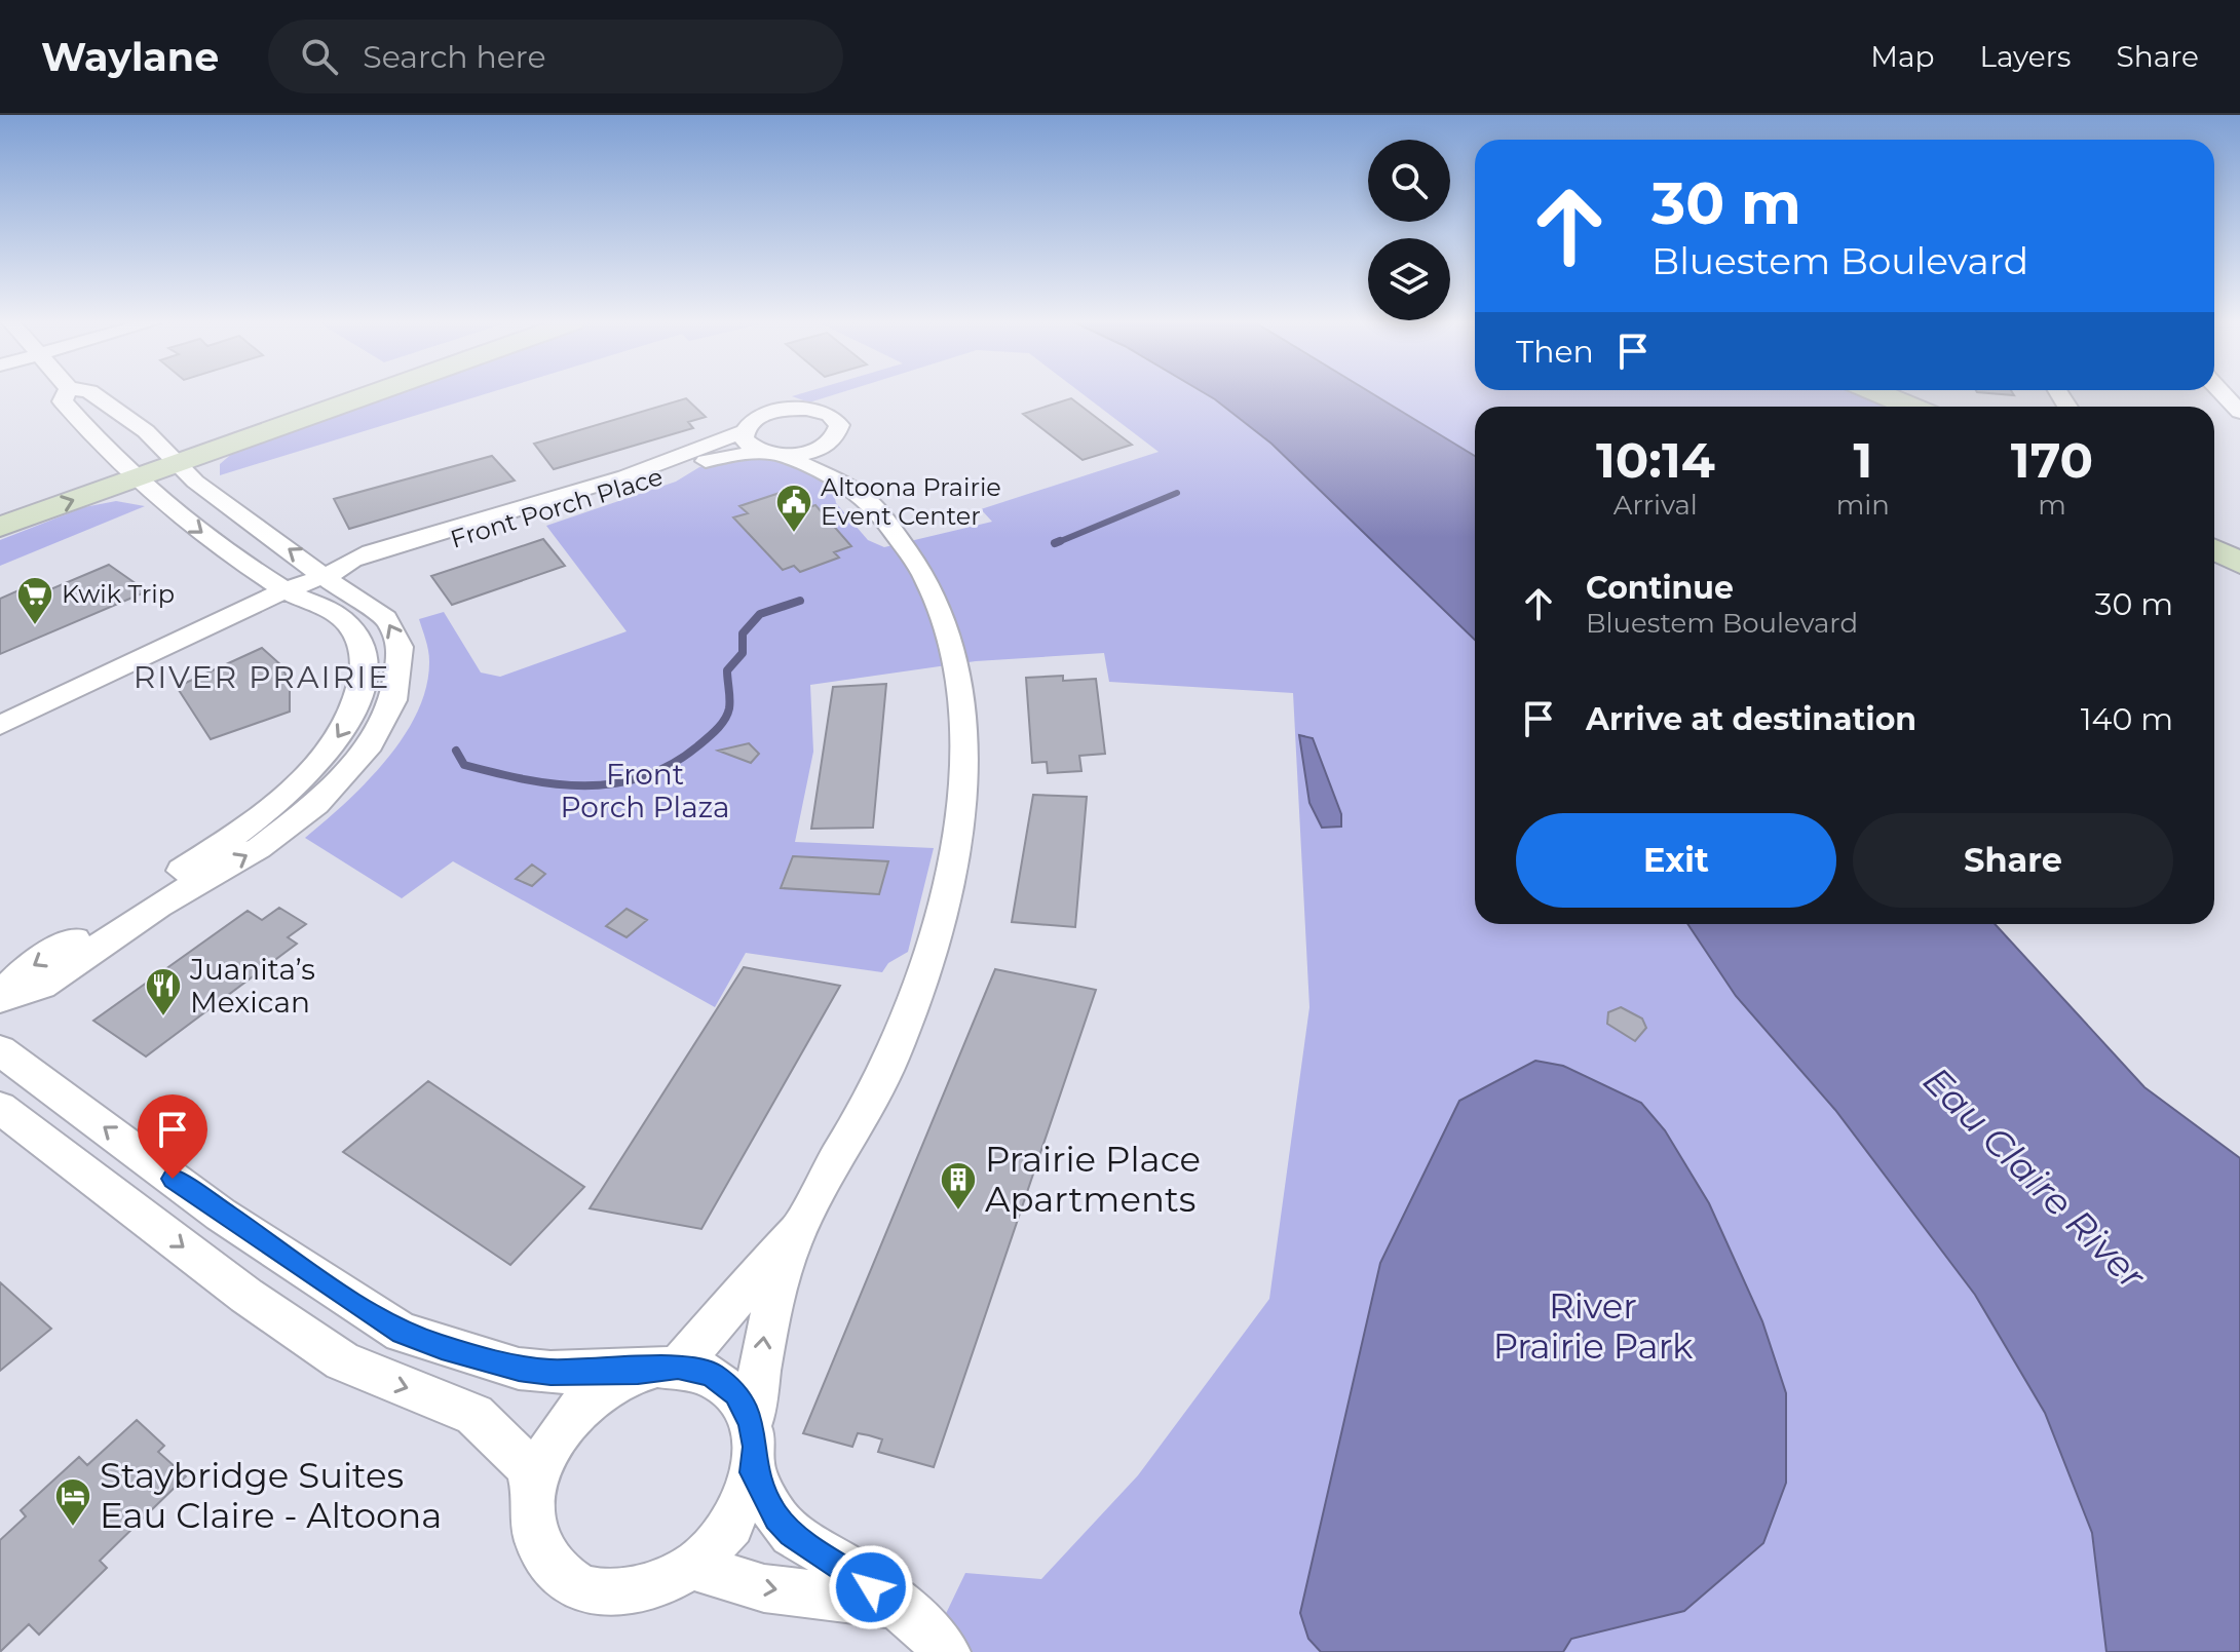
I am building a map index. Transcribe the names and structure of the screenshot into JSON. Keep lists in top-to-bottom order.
{
  "streets": {
    "street": ["Front Porch Place"]
  },
  "districts": ["RIVER PRAIRIE"],
  "water": ["Eau Claire River"],
  "parks": ["Front Porch Plaza", "River Prairie Park"],
  "places": {
    "public building": ["Altoona Prairie Event Center"],
    "supermarket": ["Kwik Trip"],
    "restaurant": ["Juanita’s Mexican"],
    "building": ["Prairie Place Apartments"],
    "hotel": ["Staybridge Suites Eau Claire - Altoona"]
  },
  "page": {
    "header": "Waylane",
    "search": "Search here",
    "nav": ["Map", "Layers", "Share"],
    "turn": ["30 m", "Bluestem Boulevard"],
    "then": "Then",
    "eta": [
      "10:14",
      "Arrival",
      "1",
      "min",
      "170",
      "m"
    ],
    "list": [
      {
        "name": "Continue",
        "note": "Bluestem Boulevard",
        "value": "30 m"
      },
      {
        "name": "Arrive at destination",
        "value": "140 m"
      }
    ],
    "buttons": ["Exit", "Share"]
  }
}
